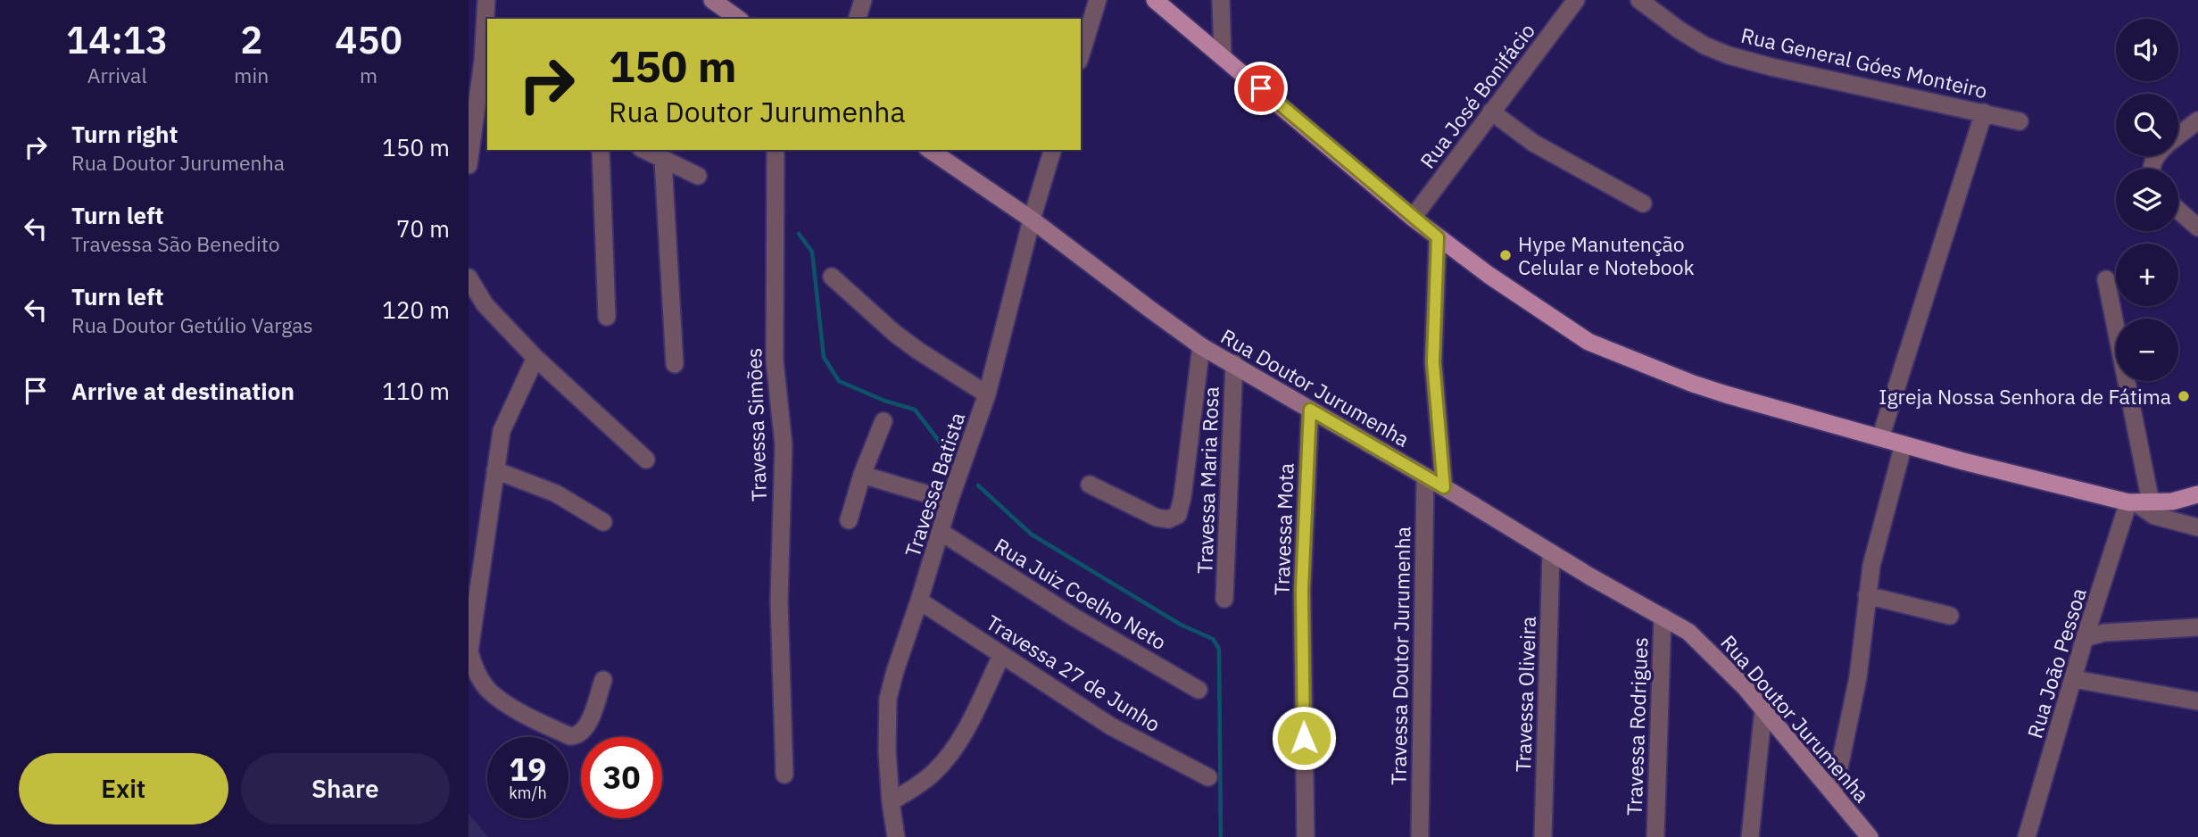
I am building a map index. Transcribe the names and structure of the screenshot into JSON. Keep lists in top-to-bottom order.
{
  "streets": {
    "main road": ["Rua Doutor Jurumenha"],
    "street": [
      "Rua General Góes Monteiro",
      "Rua José Bonifácio",
      "Travessa Simões",
      "Travessa Maria Rosa",
      "Travessa Batista",
      "Travessa Mota",
      "Rua Juiz Coelho Neto",
      "Travessa Doutor Jurumenha",
      "Rua João Pessoa",
      "Travessa 27 de Junho",
      "Travessa Oliveira",
      "Travessa Rodrigues"
    ]
  },
  "crossings": [
    ["Rua Doutor Jurumenha", "Travessa Maria Rosa"],
    ["Rua Doutor Jurumenha", "Travessa Batista"],
    ["Rua Doutor Jurumenha", "Travessa Mota"],
    ["Rua Doutor Jurumenha", "Travessa Doutor Jurumenha"],
    ["Rua Doutor Jurumenha", "Travessa Oliveira"],
    ["Rua Doutor Jurumenha", "Travessa Rodrigues"],
    ["Travessa Batista", "Rua Juiz Coelho Neto"],
    ["Travessa Batista", "Travessa 27 de Junho"]
  ],
  "places": ["Hype Manutenção Celular e Notebook", "Igreja Nossa Senhora de Fátima"],
  "page": {
    "eta": [
      "14:13",
      "Arrival",
      "2",
      "min",
      "450",
      "m"
    ],
    "map_buttons": ["+", "−"],
    "turn": ["150 m", "Rua Doutor Jurumenha"],
    "list": [
      {
        "name": "Turn right",
        "note": "Rua Doutor Jurumenha",
        "value": "150 m"
      },
      {
        "name": "Turn left",
        "note": "Travessa São Benedito",
        "value": "70 m"
      },
      {
        "name": "Turn left",
        "note": "Rua Doutor Getúlio Vargas",
        "value": "120 m"
      },
      {
        "name": "Arrive at destination",
        "value": "110 m"
      }
    ],
    "speed": "19 km/h",
    "limit": "30",
    "buttons": ["Exit", "Share"]
  }
}
